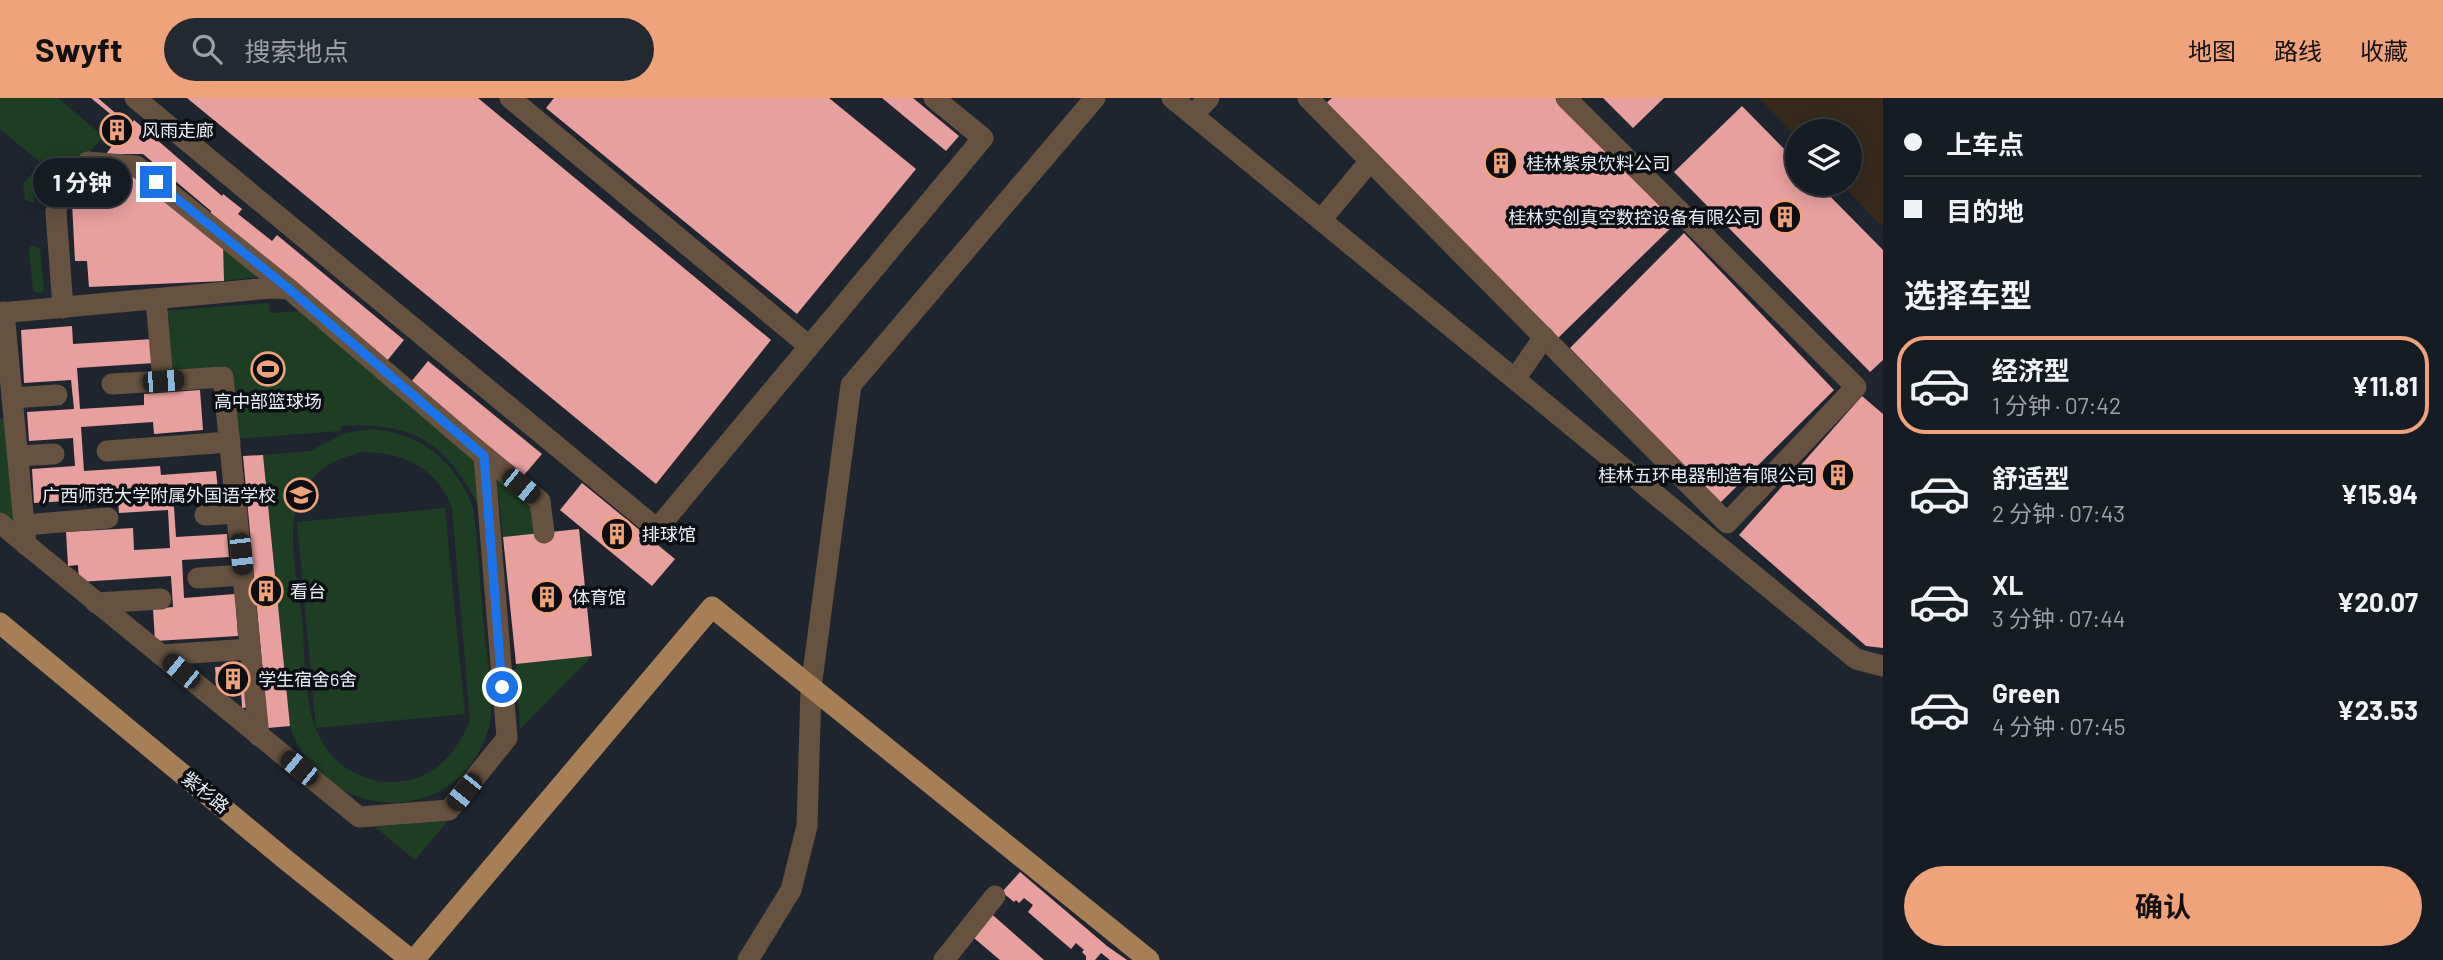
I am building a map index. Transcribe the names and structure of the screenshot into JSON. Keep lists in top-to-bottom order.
{
  "streets": {
    "main road": ["紫杉路"]
  },
  "places": {
    "building": [
      "风雨走廊",
      "桂林紫泉饮料公司",
      "桂林实创真空数控设备有限公司",
      "桂林五环电器制造有限公司",
      "排球馆",
      "看台",
      "体育馆",
      "学生宿舍6舍"
    ],
    "sports": ["高中部篮球场"],
    "school or university": ["广西师范大学附属外国语学校"]
  },
  "page": {
    "header": "Swyft",
    "search": "搜索地点",
    "nav": ["地图", "路线", "收藏"],
    "banner": ["上车点", "目的地"],
    "bubble": "1 分钟",
    "heading": "选择车型",
    "list": [
      {
        "name": "经济型",
        "note": "1 分钟 · 07:42",
        "value": "¥11.81"
      },
      {
        "name": "舒适型",
        "note": "2 分钟 · 07:43",
        "value": "¥15.94"
      },
      {
        "name": "XL",
        "note": "3 分钟 · 07:44",
        "value": "¥20.07"
      },
      {
        "name": "Green",
        "note": "4 分钟 · 07:45",
        "value": "¥23.53"
      }
    ],
    "buttons": "确认"
  }
}
